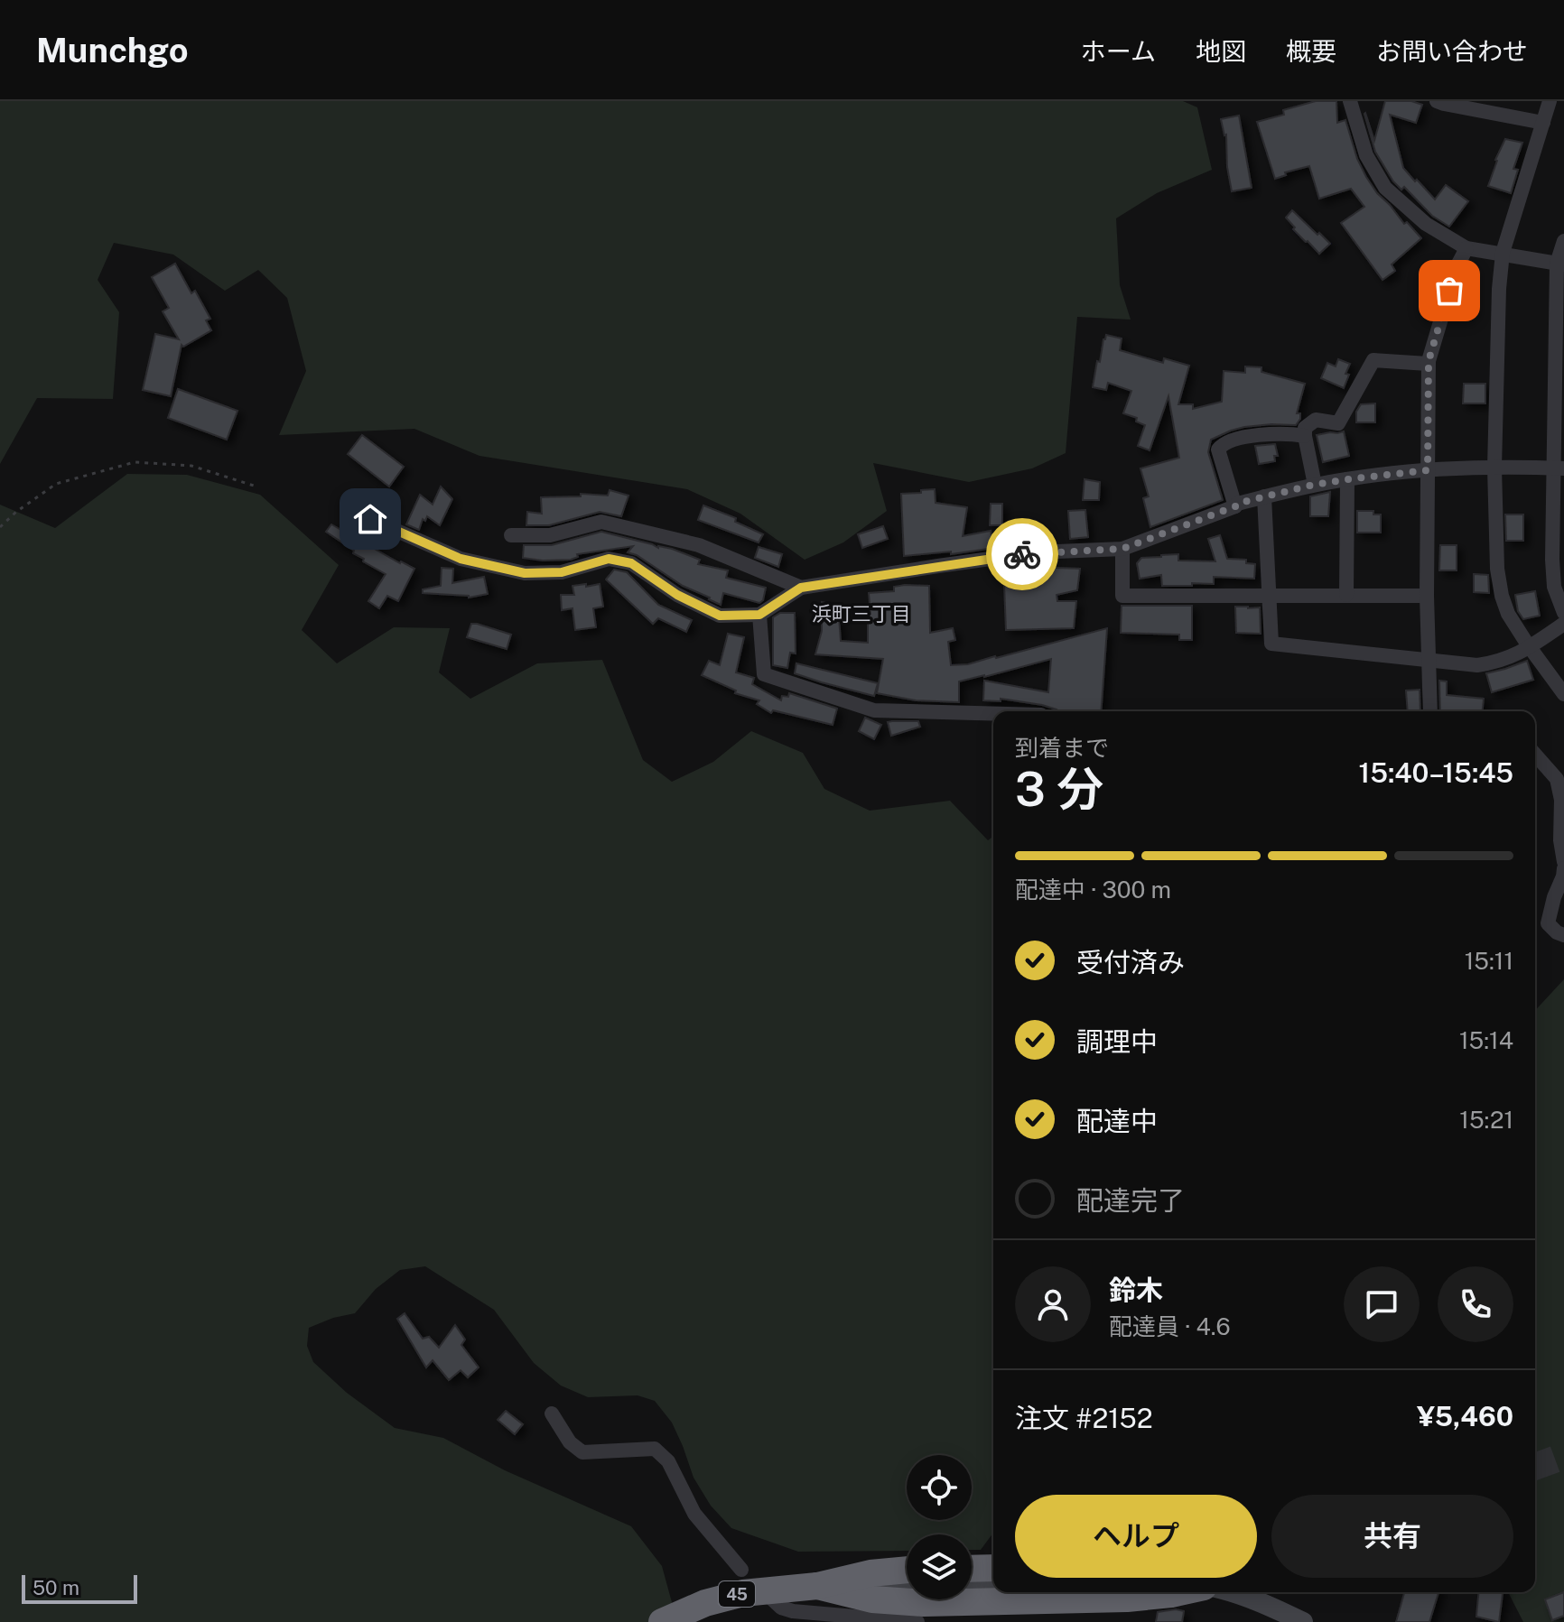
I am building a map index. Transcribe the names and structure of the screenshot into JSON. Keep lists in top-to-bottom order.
{
  "streets": {
    "highway": ["45"]
  },
  "districts": ["浜町三丁目"],
  "scale_bar": "50 m",
  "page": {
    "header": "Munchgo",
    "nav": [
      "ホーム",
      "地図",
      "概要",
      "お問い合わせ"
    ],
    "heading": ["3 分", "到着まで", "15:40–15:45"],
    "panel": [
      "鈴木",
      "配達員 · 4.6",
      "注文 #2152",
      "¥5,460"
    ],
    "bar": "配達中 · 300 m",
    "list": [
      ["受付済み", "15:11"],
      ["調理中", "15:14"],
      ["配達中", "15:21"],
      "配達完了"
    ],
    "buttons": ["ヘルプ", "共有"],
    "scale": "50 m"
  }
}
